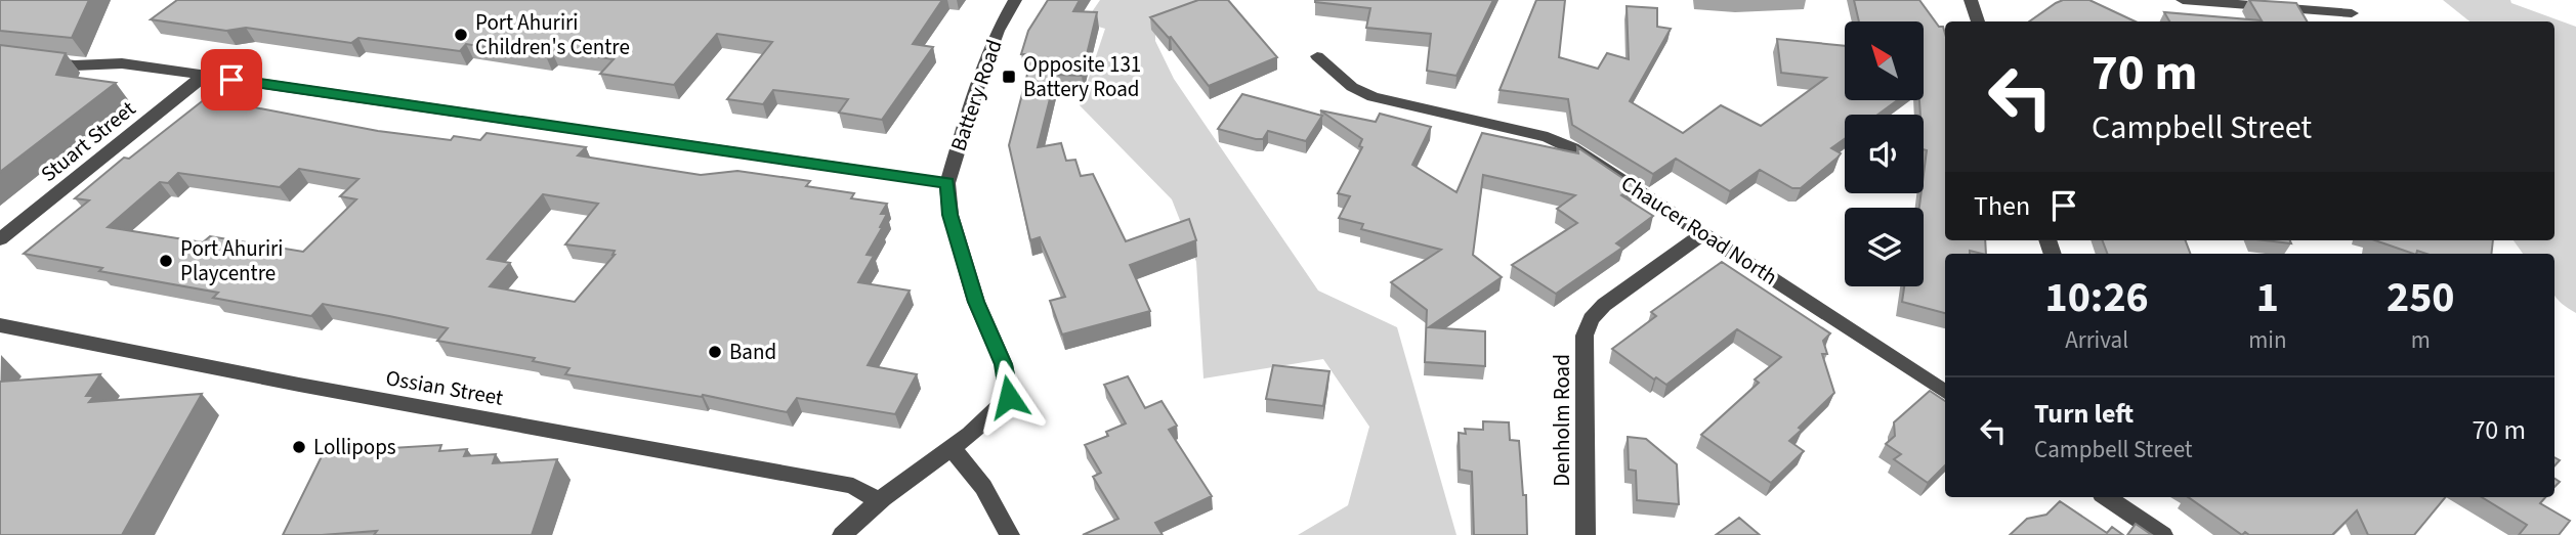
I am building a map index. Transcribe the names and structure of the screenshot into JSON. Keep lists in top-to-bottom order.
{
  "streets": {
    "street": [
      "Battery Road",
      "Stuart Street",
      "Chaucer Road North",
      "Ossian Street",
      "Denholm Road"
    ]
  },
  "crossings": [
    ["Battery Road", "Ossian Street"],
    ["Chaucer Road North", "Denholm Road"]
  ],
  "places": {
    "other": [
      "Port Ahuriri Children's Centre",
      "Port Ahuriri Playcentre",
      "Band",
      "Lollipops"
    ],
    "transit": ["Opposite 131 Battery Road"]
  },
  "north": "top left",
  "page": {
    "turn": ["70 m", "Campbell Street"],
    "then": "Then",
    "eta": [
      "10:26",
      "Arrival",
      "1",
      "min",
      "250",
      "m"
    ],
    "list": [
      {
        "name": "Turn left",
        "note": "Campbell Street",
        "value": "70 m"
      }
    ]
  }
}
